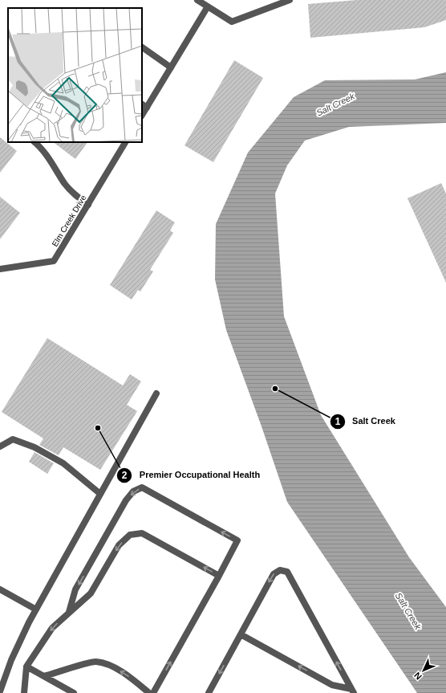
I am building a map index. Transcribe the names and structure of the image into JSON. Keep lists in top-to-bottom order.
{
  "streets": {
    "street": ["Elm Creek Drive"]
  },
  "water": ["Salt Creek"],
  "places": ["Salt Creek", "Premier Occupational Health"],
  "north": "bottom left"
}
